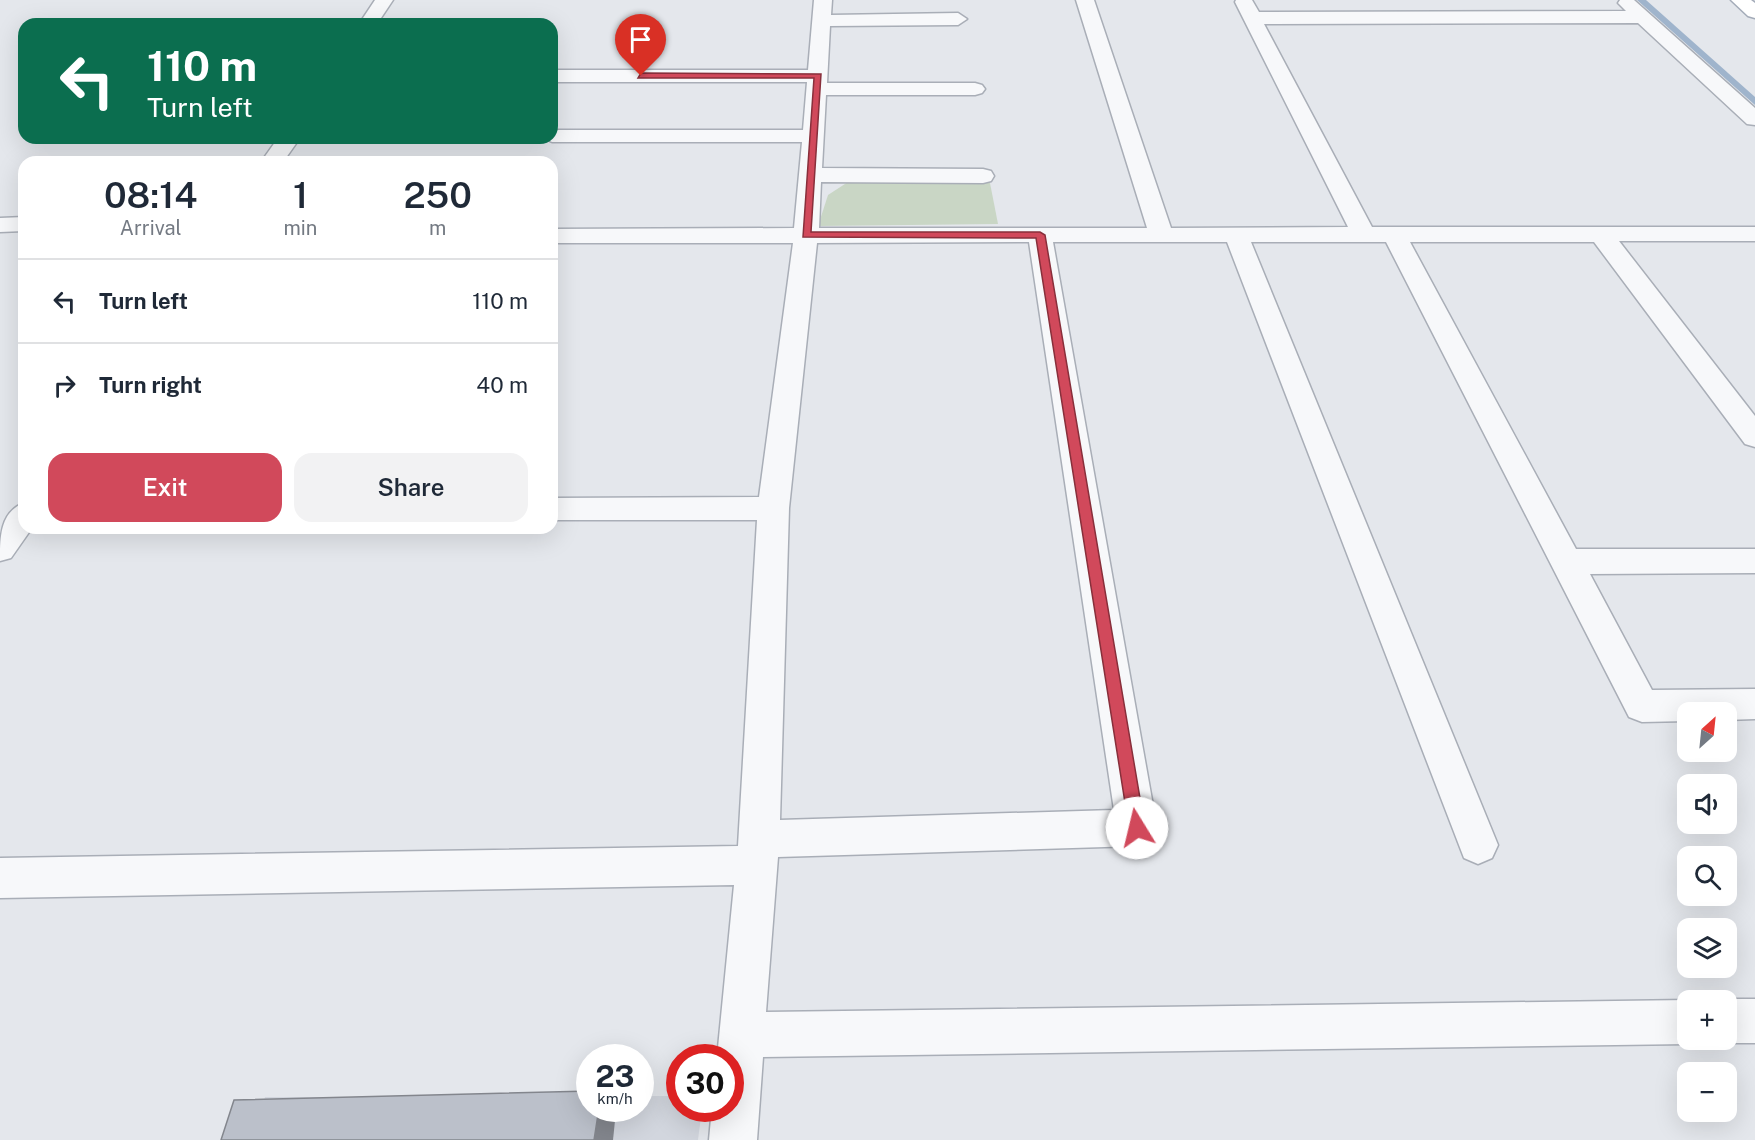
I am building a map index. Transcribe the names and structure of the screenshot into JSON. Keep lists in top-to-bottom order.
{
  "north": "top right",
  "page": {
    "turn": ["110 m", "Turn left"],
    "eta": [
      "08:14",
      "Arrival",
      "1",
      "min",
      "250",
      "m"
    ],
    "list": [
      {
        "name": "Turn left",
        "value": "110 m"
      },
      {
        "name": "Turn right",
        "value": "40 m"
      }
    ],
    "buttons": ["Exit", "Share"],
    "map_buttons": ["+", "−"],
    "speed": "23 km/h",
    "limit": "30"
  }
}
